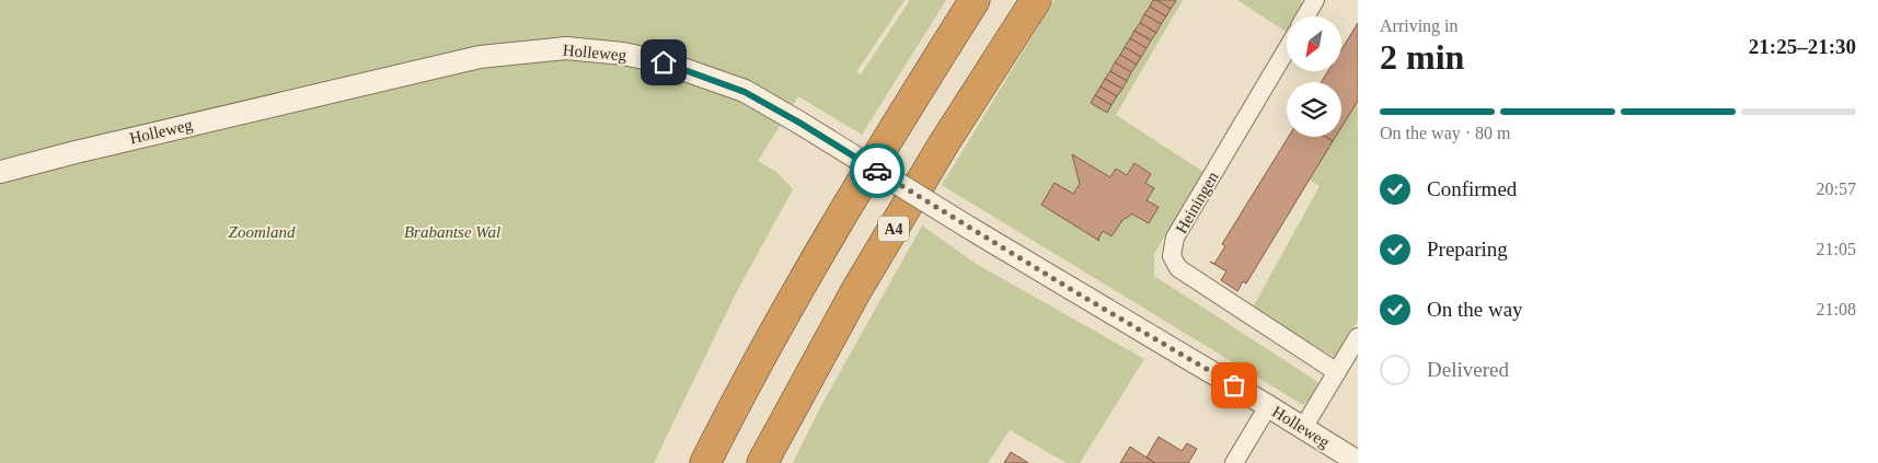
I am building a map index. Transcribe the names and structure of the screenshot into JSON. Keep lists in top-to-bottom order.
{
  "streets": {
    "highway": ["A4"],
    "street": ["Holleweg", "Heiningen"]
  },
  "parks": ["Zoomland", "Brabantse Wal"],
  "north": "bottom left",
  "page": {
    "heading": ["2 min", "Arriving in", "21:25–21:30"],
    "bar": "On the way · 80 m",
    "list": [
      ["Confirmed", "20:57"],
      ["Preparing", "21:05"],
      ["On the way", "21:08"],
      "Delivered"
    ]
  }
}
